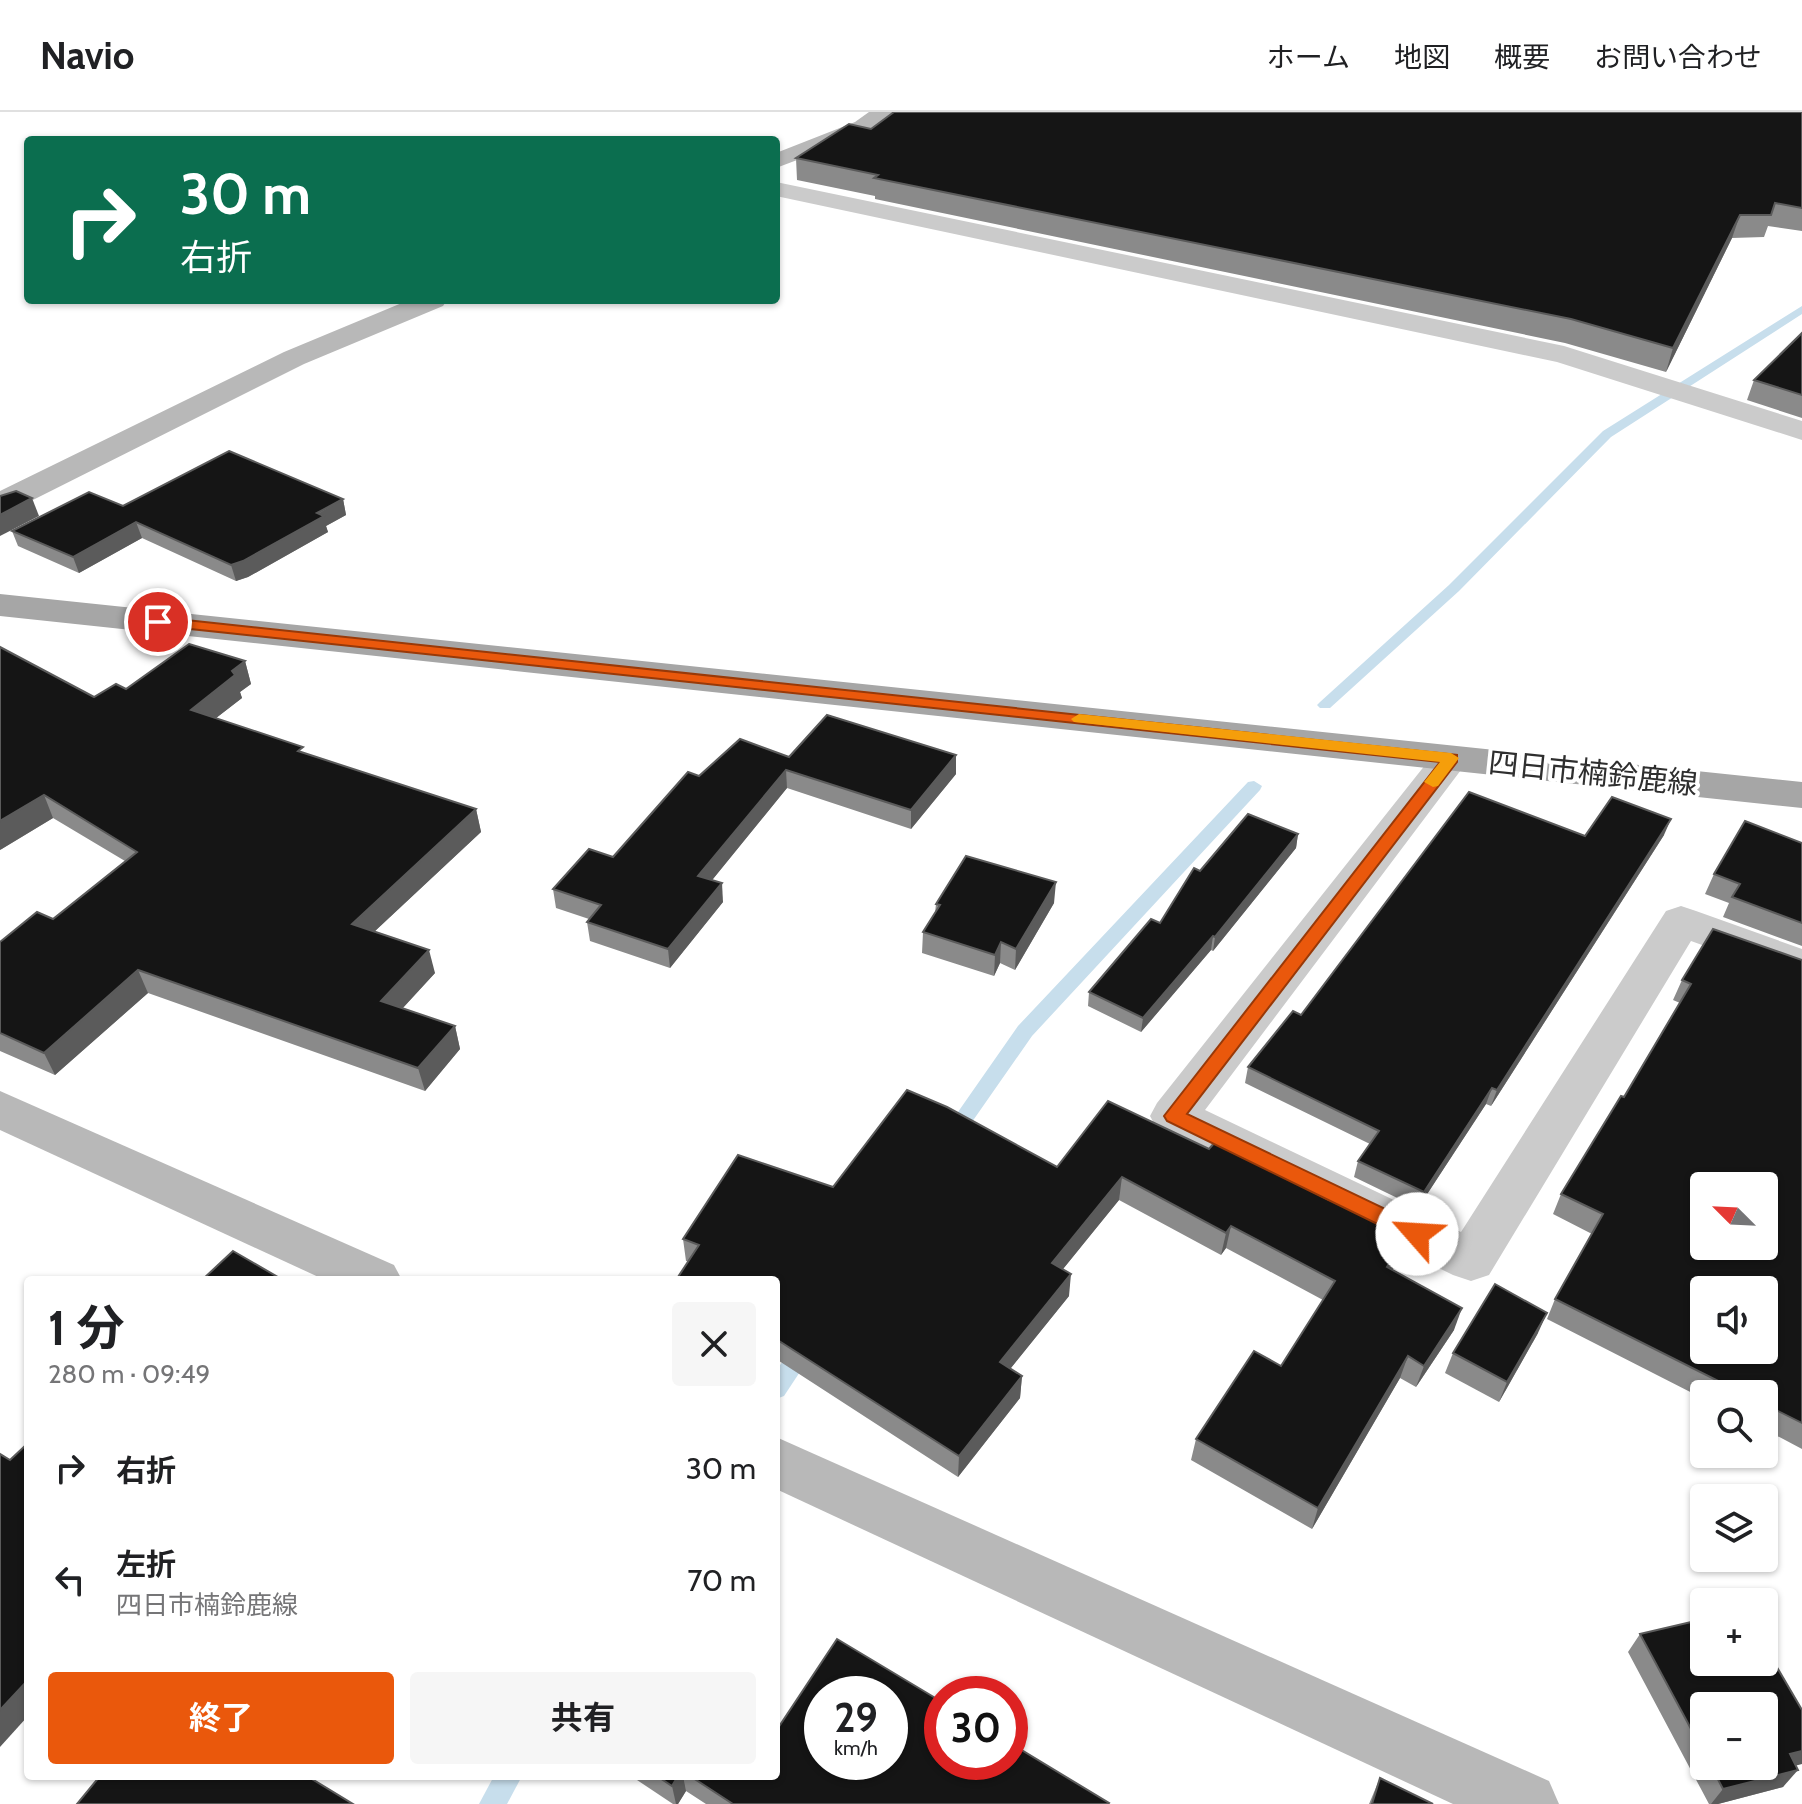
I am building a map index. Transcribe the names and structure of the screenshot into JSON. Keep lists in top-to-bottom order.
{
  "streets": {
    "main road": ["四日市楠鈴鹿線"]
  },
  "north": "top left",
  "page": {
    "header": "Navio",
    "nav": [
      "ホーム",
      "地図",
      "概要",
      "お問い合わせ"
    ],
    "turn": ["30 m", "右折"],
    "map_buttons": ["+", "−"],
    "heading": ["1 分", "280 m · 09:49"],
    "list": [
      {
        "name": "右折",
        "value": "30 m"
      },
      {
        "name": "左折",
        "note": "四日市楠鈴鹿線",
        "value": "70 m"
      }
    ],
    "buttons": ["終了", "共有"],
    "speed": "29 km/h",
    "limit": "30"
  }
}
